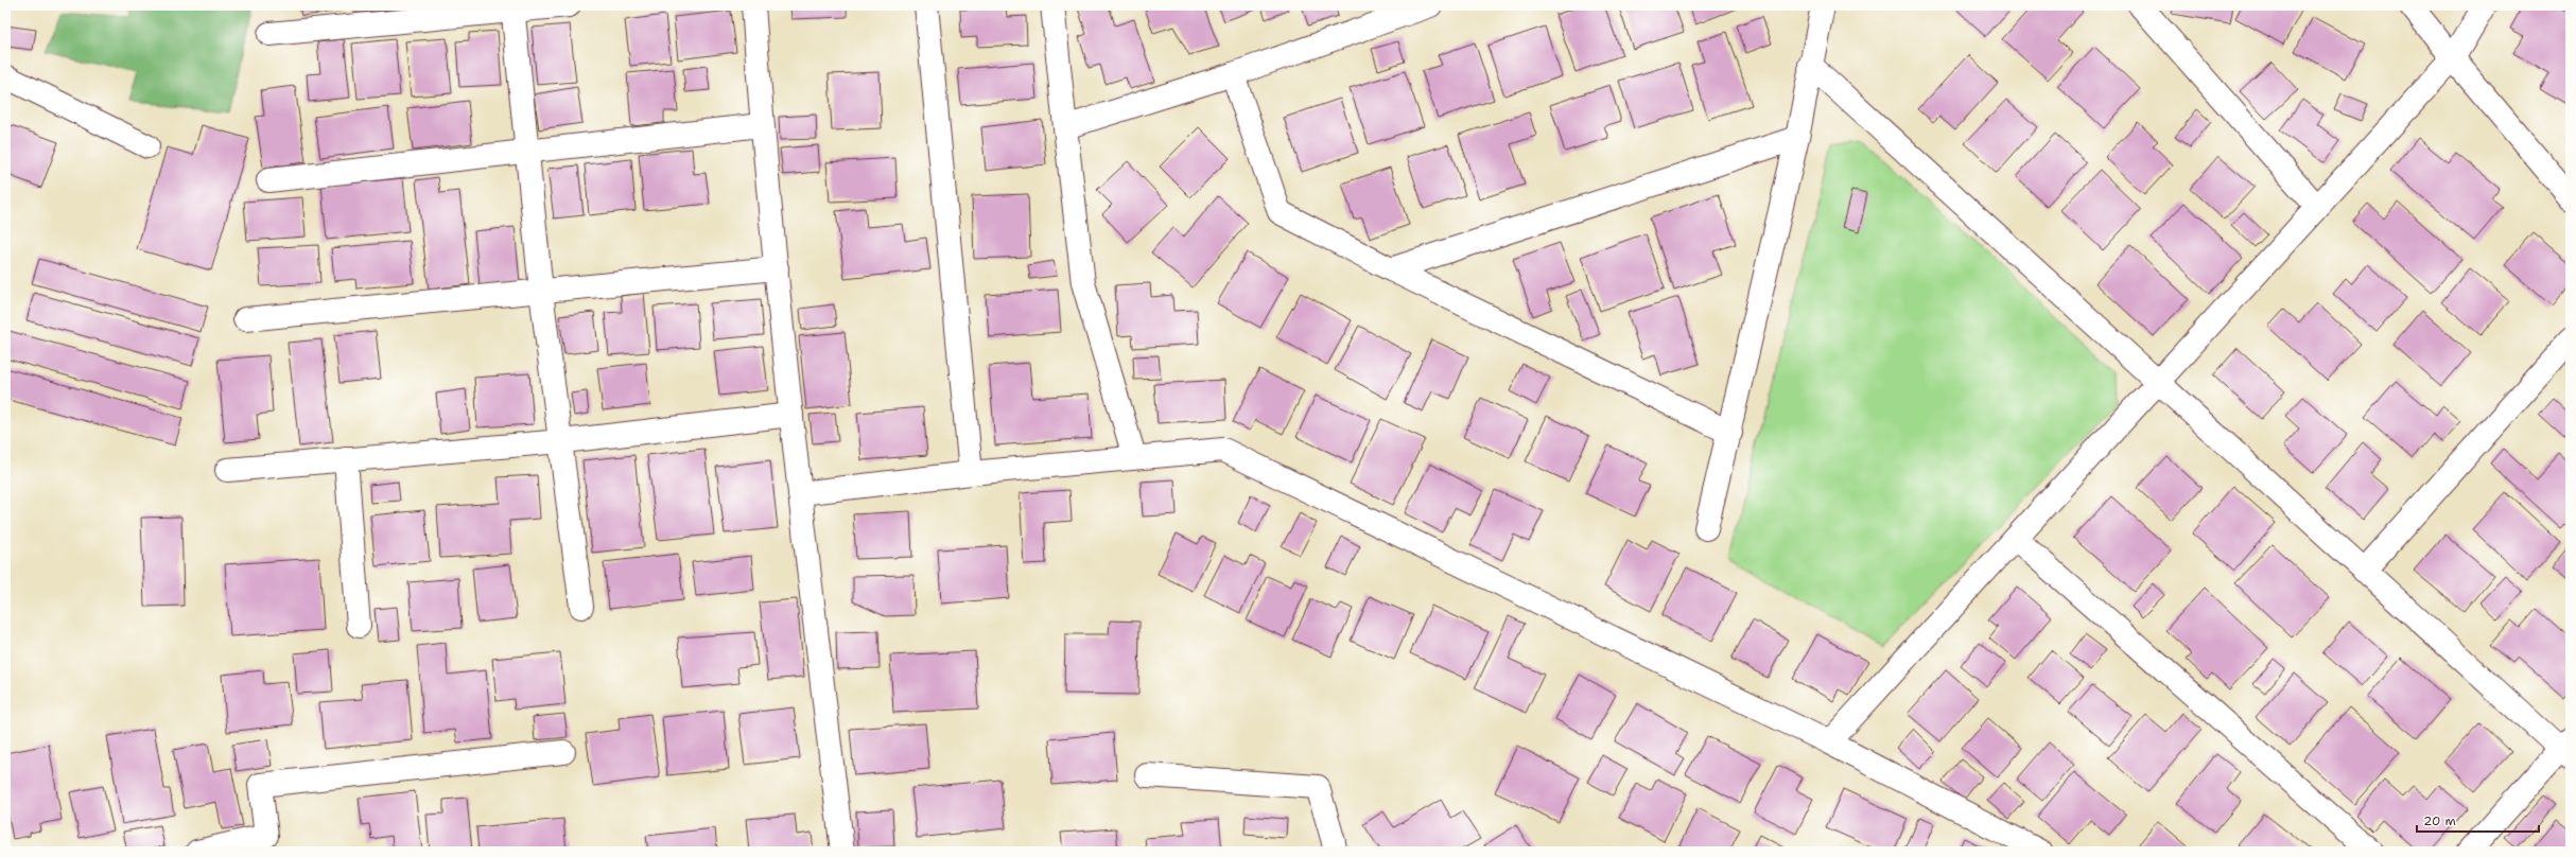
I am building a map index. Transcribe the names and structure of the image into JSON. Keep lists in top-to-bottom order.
{
  "scale_bar": "20 m"
}
